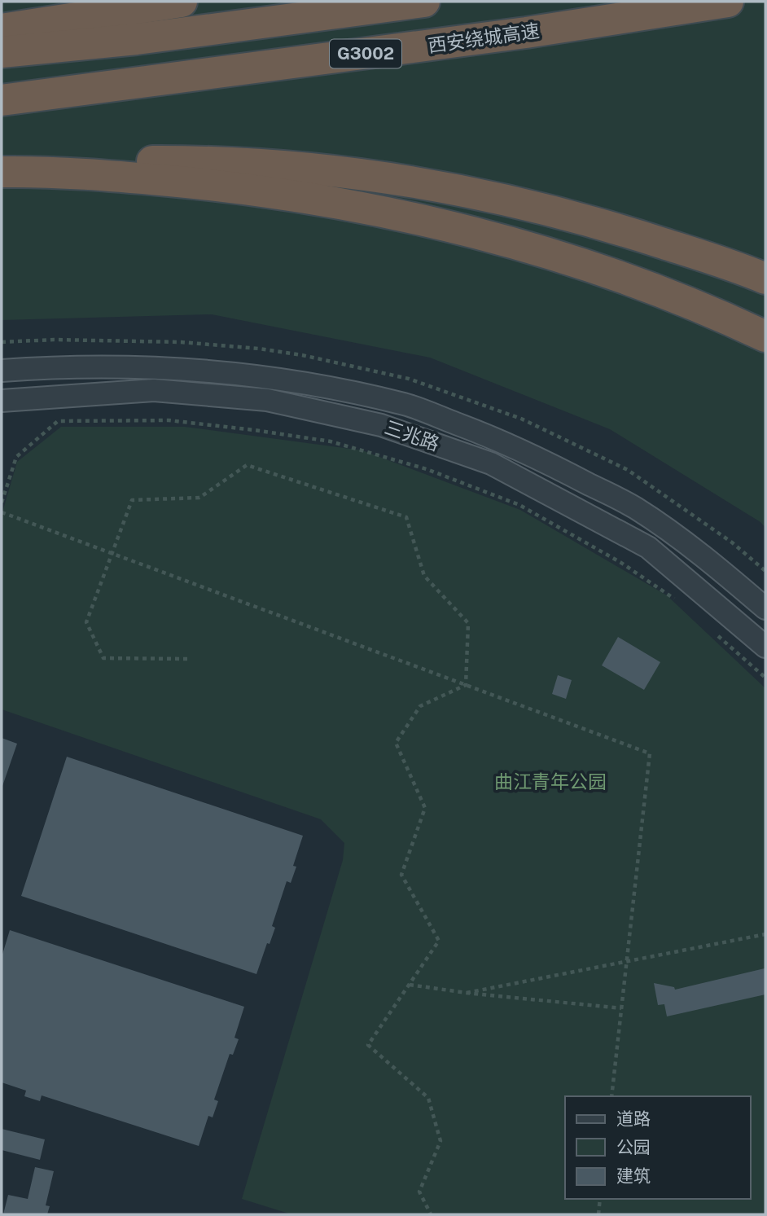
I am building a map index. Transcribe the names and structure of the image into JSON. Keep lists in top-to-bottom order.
{
  "streets": {
    "highway": ["西安绕城高速", "G3002"],
    "street": ["三兆路"]
  },
  "parks": ["曲江青年公园"],
  "legend": ["道路", "公园", "建筑"]
}
